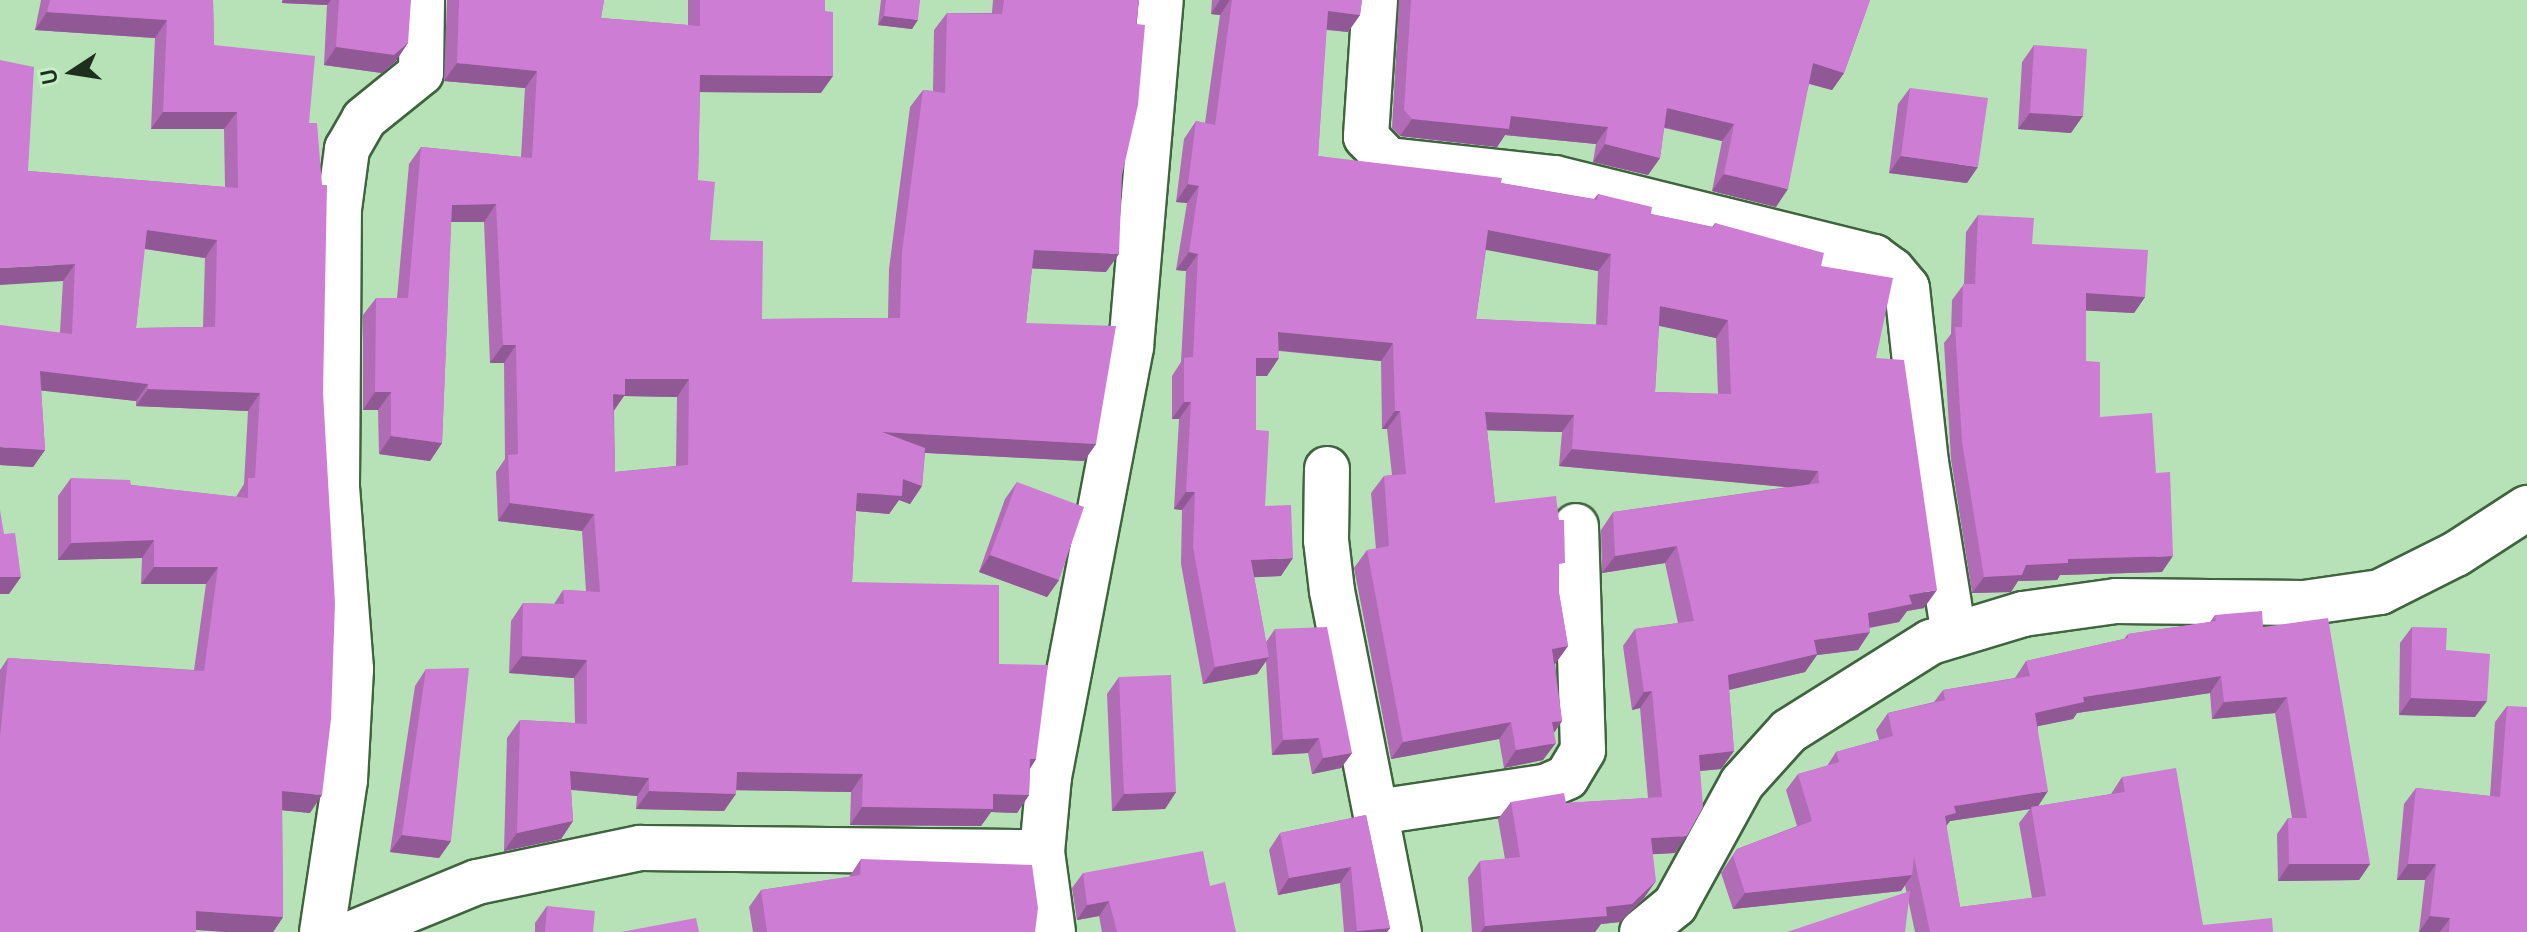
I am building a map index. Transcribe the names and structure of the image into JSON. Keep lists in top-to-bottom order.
{
  "north": "left"
}
